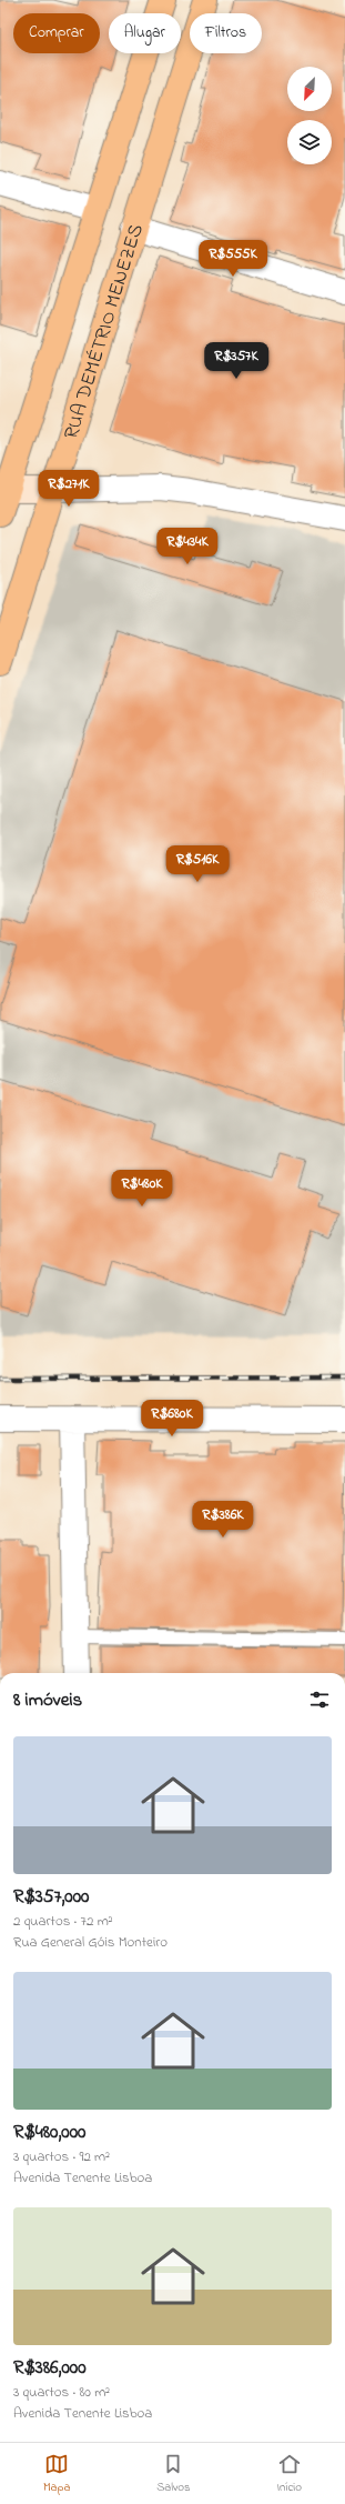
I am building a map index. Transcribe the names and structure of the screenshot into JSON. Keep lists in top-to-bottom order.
{
  "streets": {
    "main road": ["RUA DEMÉTRIO MENEZES"]
  },
  "north": "bottom left",
  "page": {
    "chip": ["Comprar", "Alugar", "Filtros"],
    "price": [
      "R$555K",
      "R$357K",
      "R$271K",
      "R$434K",
      "R$516K",
      "R$480K",
      "R$680K",
      "R$386K"
    ],
    "heading": "8 imóveis",
    "list": [
      {
        "name": "R$357,000",
        "note": "2 quartos · 72 m² · Rua General Góis Monteiro"
      },
      {
        "name": "R$480,000",
        "note": "3 quartos · 92 m² · Avenida Tenente Lisboa"
      },
      {
        "name": "R$386,000",
        "note": "3 quartos · 80 m² · Avenida Tenente Lisboa"
      }
    ],
    "tabs": ["Mapa", "Salvos", "Início"]
  }
}
